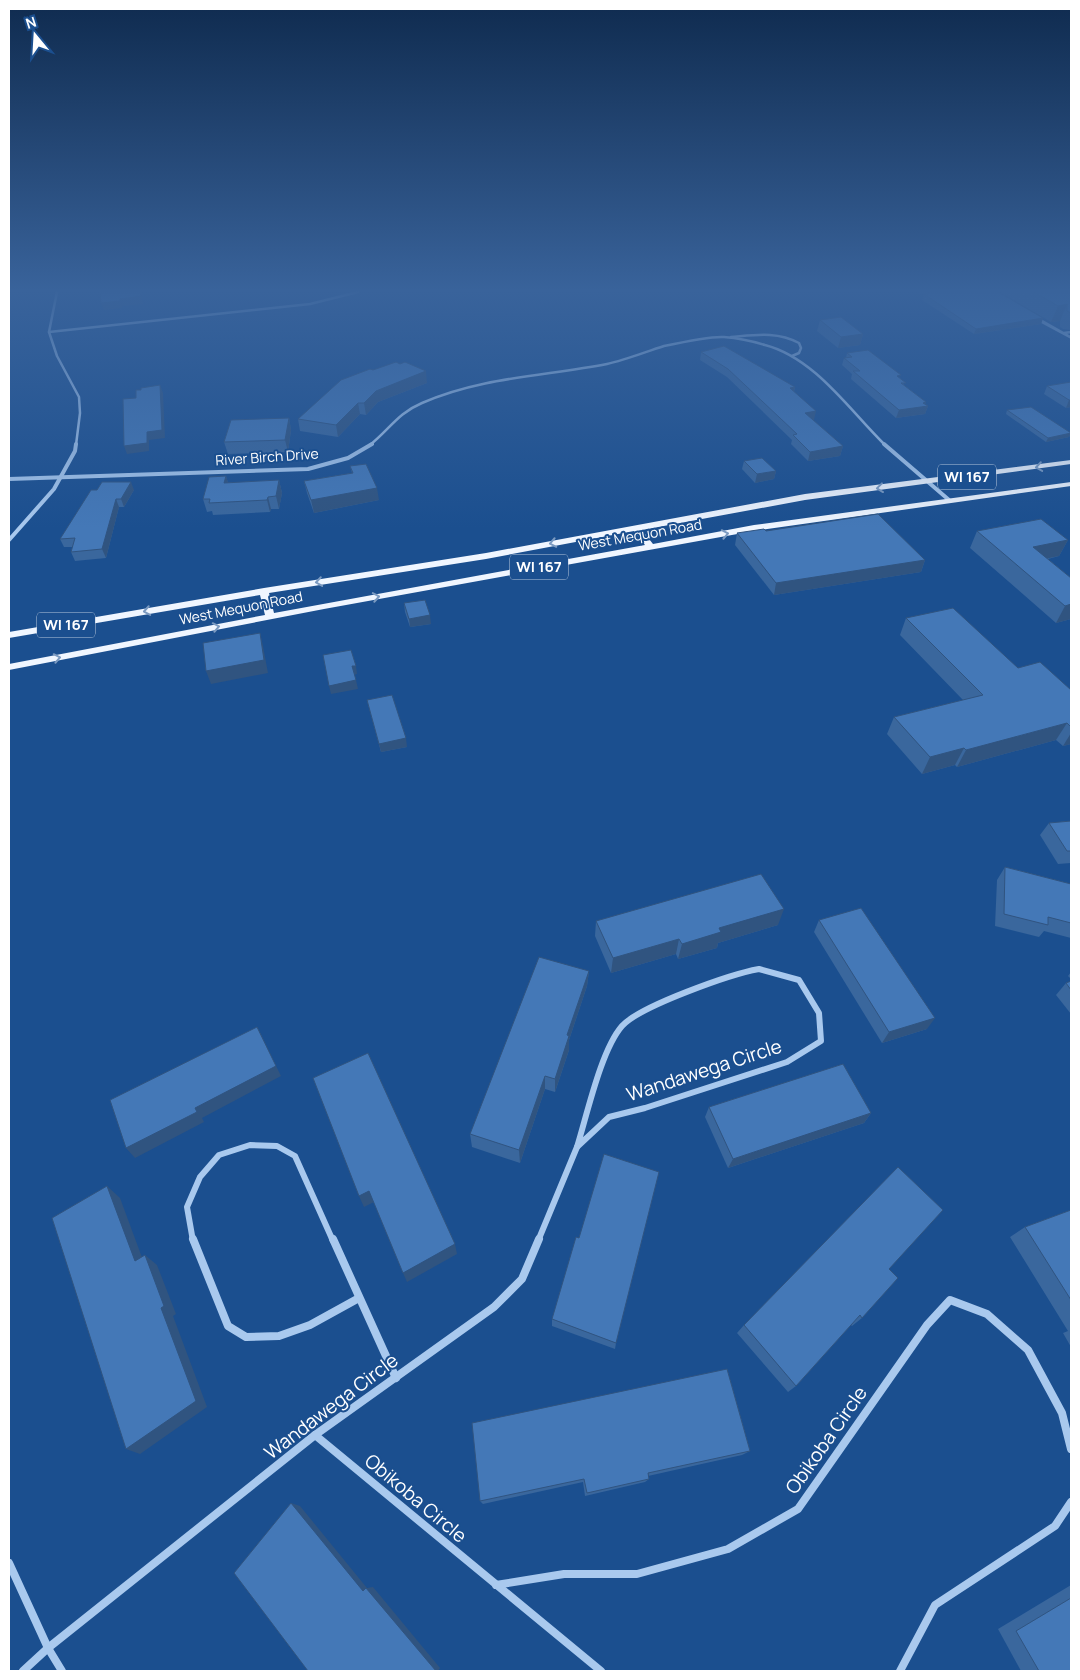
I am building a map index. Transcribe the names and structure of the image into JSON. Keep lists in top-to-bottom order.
{
  "streets": {
    "main road": ["WI 167", "West Mequon Road"],
    "street": ["River Birch Drive", "Wandawega Circle", "Obikoba Circle"]
  },
  "crossings": [
    ["River Birch Drive", "West Mequon Road"],
    ["Wandawega Circle", "Obikoba Circle"]
  ],
  "north": "top"
}
